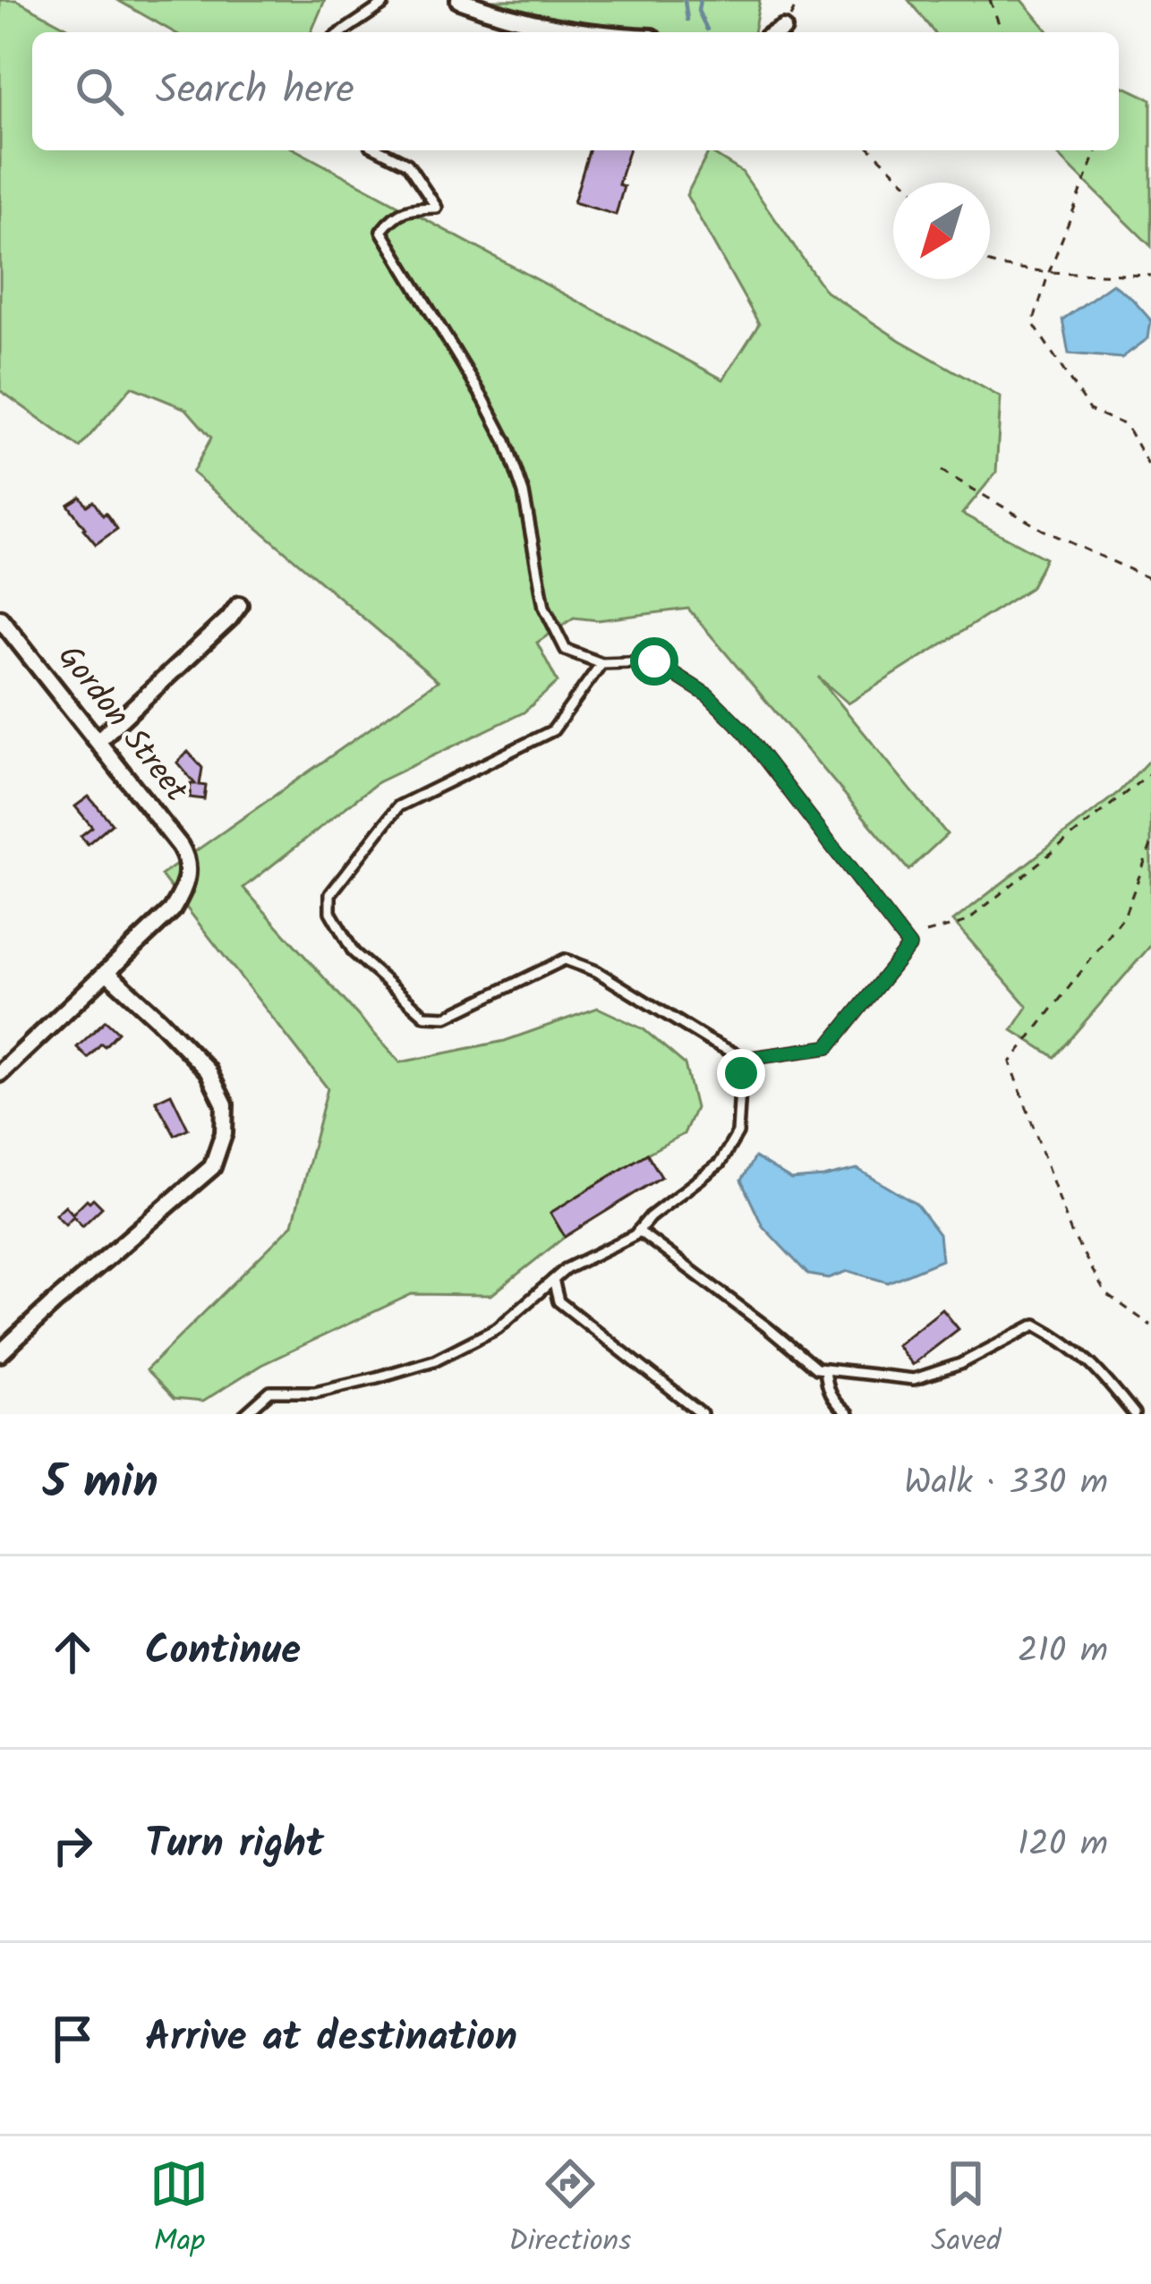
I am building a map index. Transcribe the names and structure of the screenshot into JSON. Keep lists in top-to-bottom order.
{
  "streets": {
    "street": ["Gordon Street"]
  },
  "north": "bottom left",
  "page": {
    "search": "Search here",
    "heading": ["5 min", "Walk · 330 m"],
    "list": [
      ["Continue", "210 m"],
      ["Turn right", "120 m"],
      "Arrive at destination"
    ],
    "nav": ["Map", "Directions", "Saved"]
  }
}
